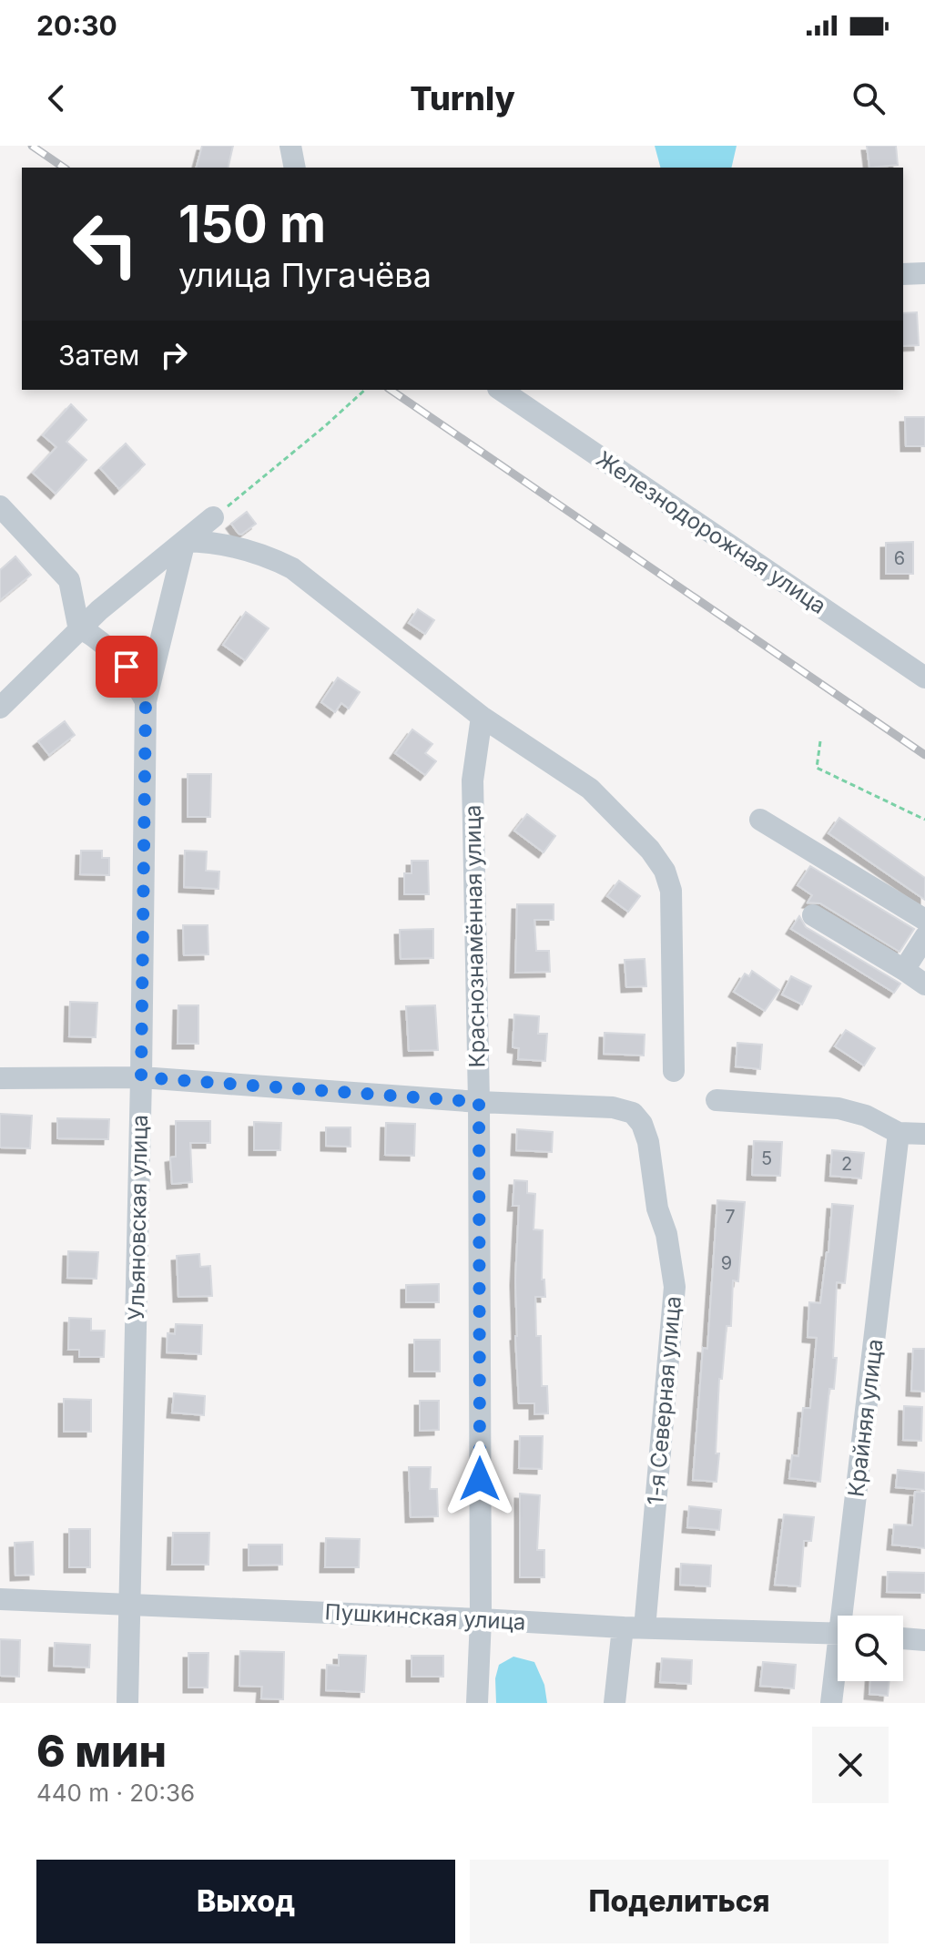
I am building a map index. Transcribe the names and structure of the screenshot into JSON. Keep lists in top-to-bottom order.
{
  "streets": {
    "street": [
      "Железнодорожная улица",
      "Краснознамённая улица",
      "Ульяновская улица",
      "1-я Северная улица",
      "Крайняя улица",
      "Пушкинская улица"
    ]
  },
  "crossings": [
    ["Краснознамённая улица", "1-я Северная улица"],
    ["Краснознамённая улица", "Пушкинская улица"],
    ["Ульяновская улица", "Пушкинская улица"],
    ["1-я Северная улица", "Пушкинская улица"]
  ],
  "house_numbers": [
    "6",
    "5",
    "2",
    "7",
    "9"
  ],
  "page": {
    "status": "20:30",
    "header": "Turnly",
    "turn": ["150 m", "улица Пугачёва"],
    "then": "Затем",
    "heading": ["6 мин", "440 m · 20:36"],
    "buttons": ["Выход", "Поделиться"]
  }
}
